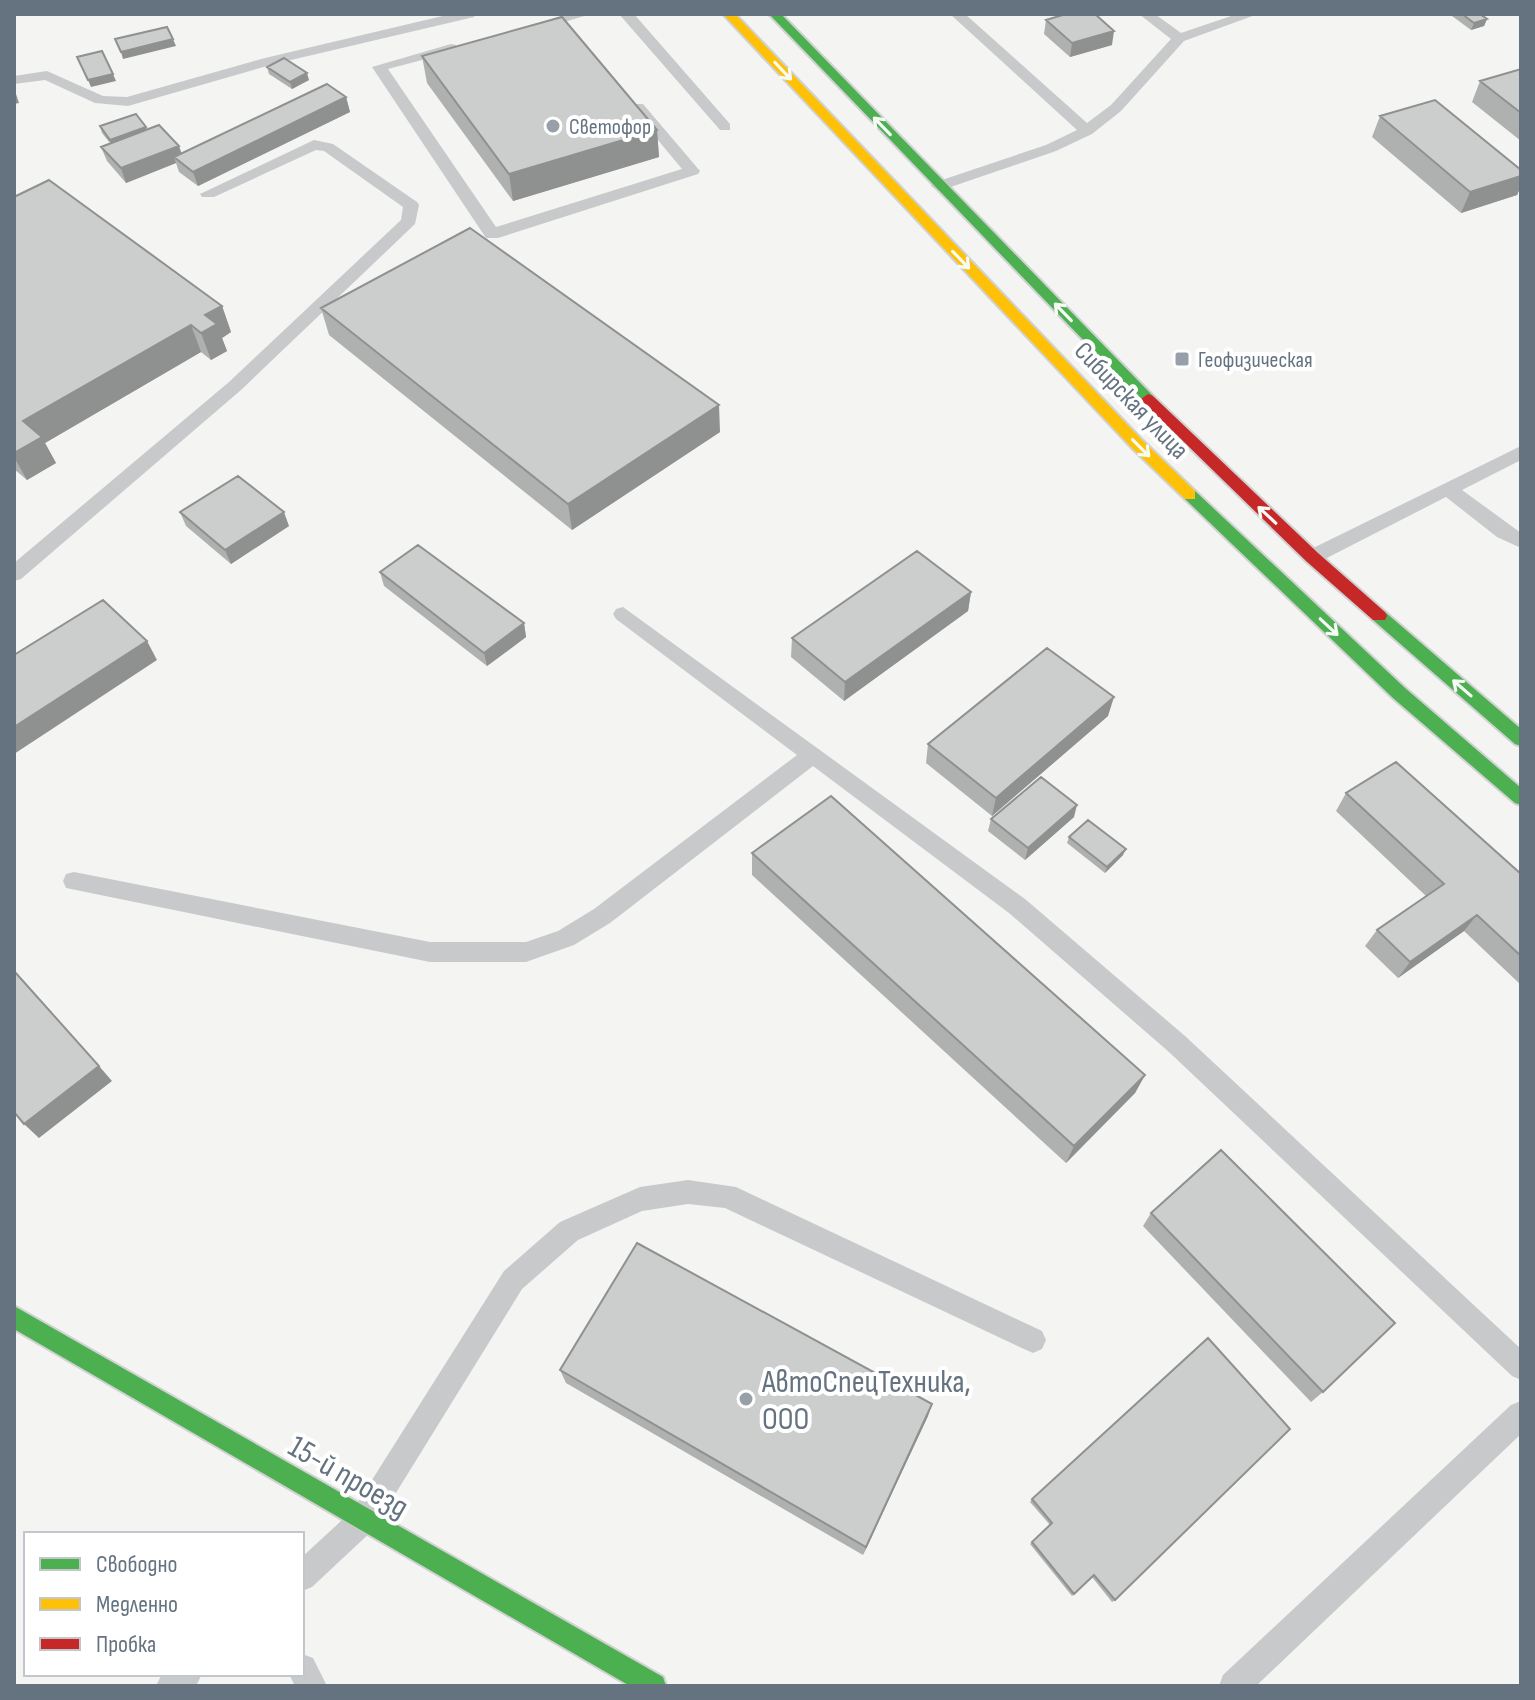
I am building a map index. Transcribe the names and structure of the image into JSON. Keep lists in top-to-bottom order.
{
  "streets": {
    "main road": ["Сибирская улица", "15-й проезд"]
  },
  "places": {
    "other": ["Светофор", "АвтоСпецТехника, ООО"],
    "transit": ["Геофизическая"]
  },
  "legend": ["Свободно", "Медленно", "Пробка"]
}
